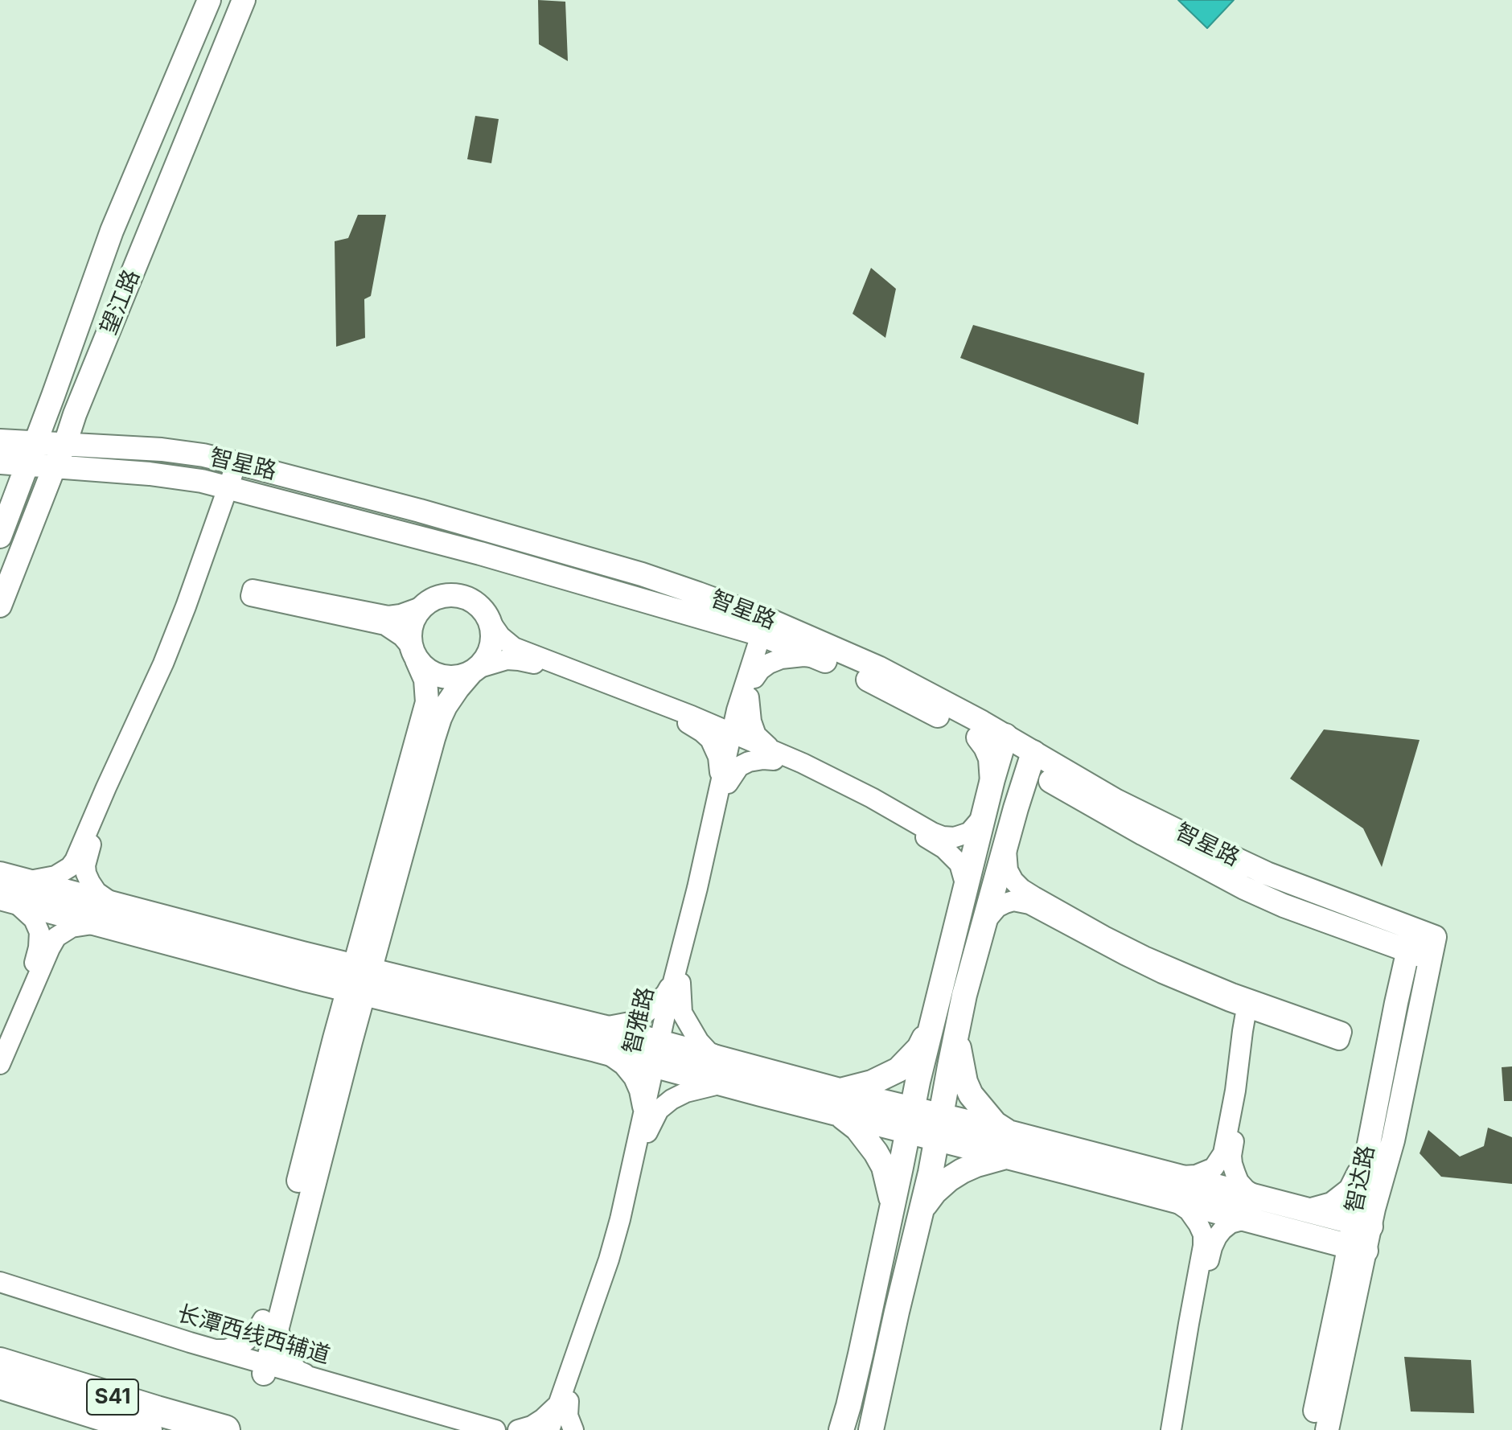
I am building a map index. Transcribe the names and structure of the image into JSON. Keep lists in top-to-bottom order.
{
  "streets": {
    "highway": ["S41"],
    "main road": ["望江路", "智星路", "智达路"],
    "street": ["智雅路", "长潭西线西辅道"]
  },
  "crossings": [
    ["望江路", "智星路"],
    ["智星路", "智雅路"],
    ["智星路", "智达路"]
  ]
}
